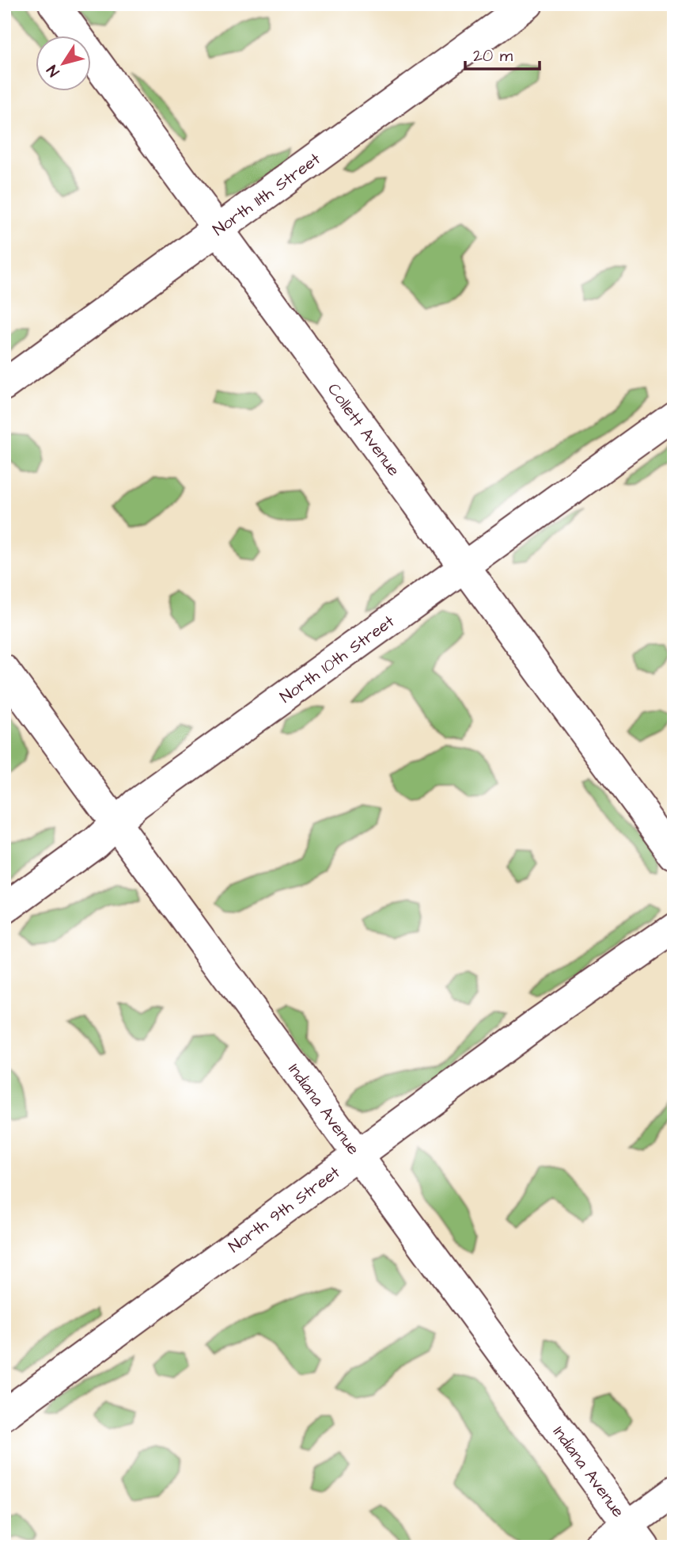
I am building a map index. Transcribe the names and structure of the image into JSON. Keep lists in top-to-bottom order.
{
  "streets": {
    "street": [
      "North 11th Street",
      "Collett Avenue",
      "North 10th Street",
      "Indiana Avenue",
      "North 9th Street"
    ]
  },
  "crossings": [
    ["North 11th Street", "Collett Avenue"],
    ["Collett Avenue", "North 10th Street"],
    ["North 10th Street", "Indiana Avenue"],
    ["Indiana Avenue", "North 9th Street"]
  ],
  "scale_bar": "20 m",
  "north": "bottom left"
}
